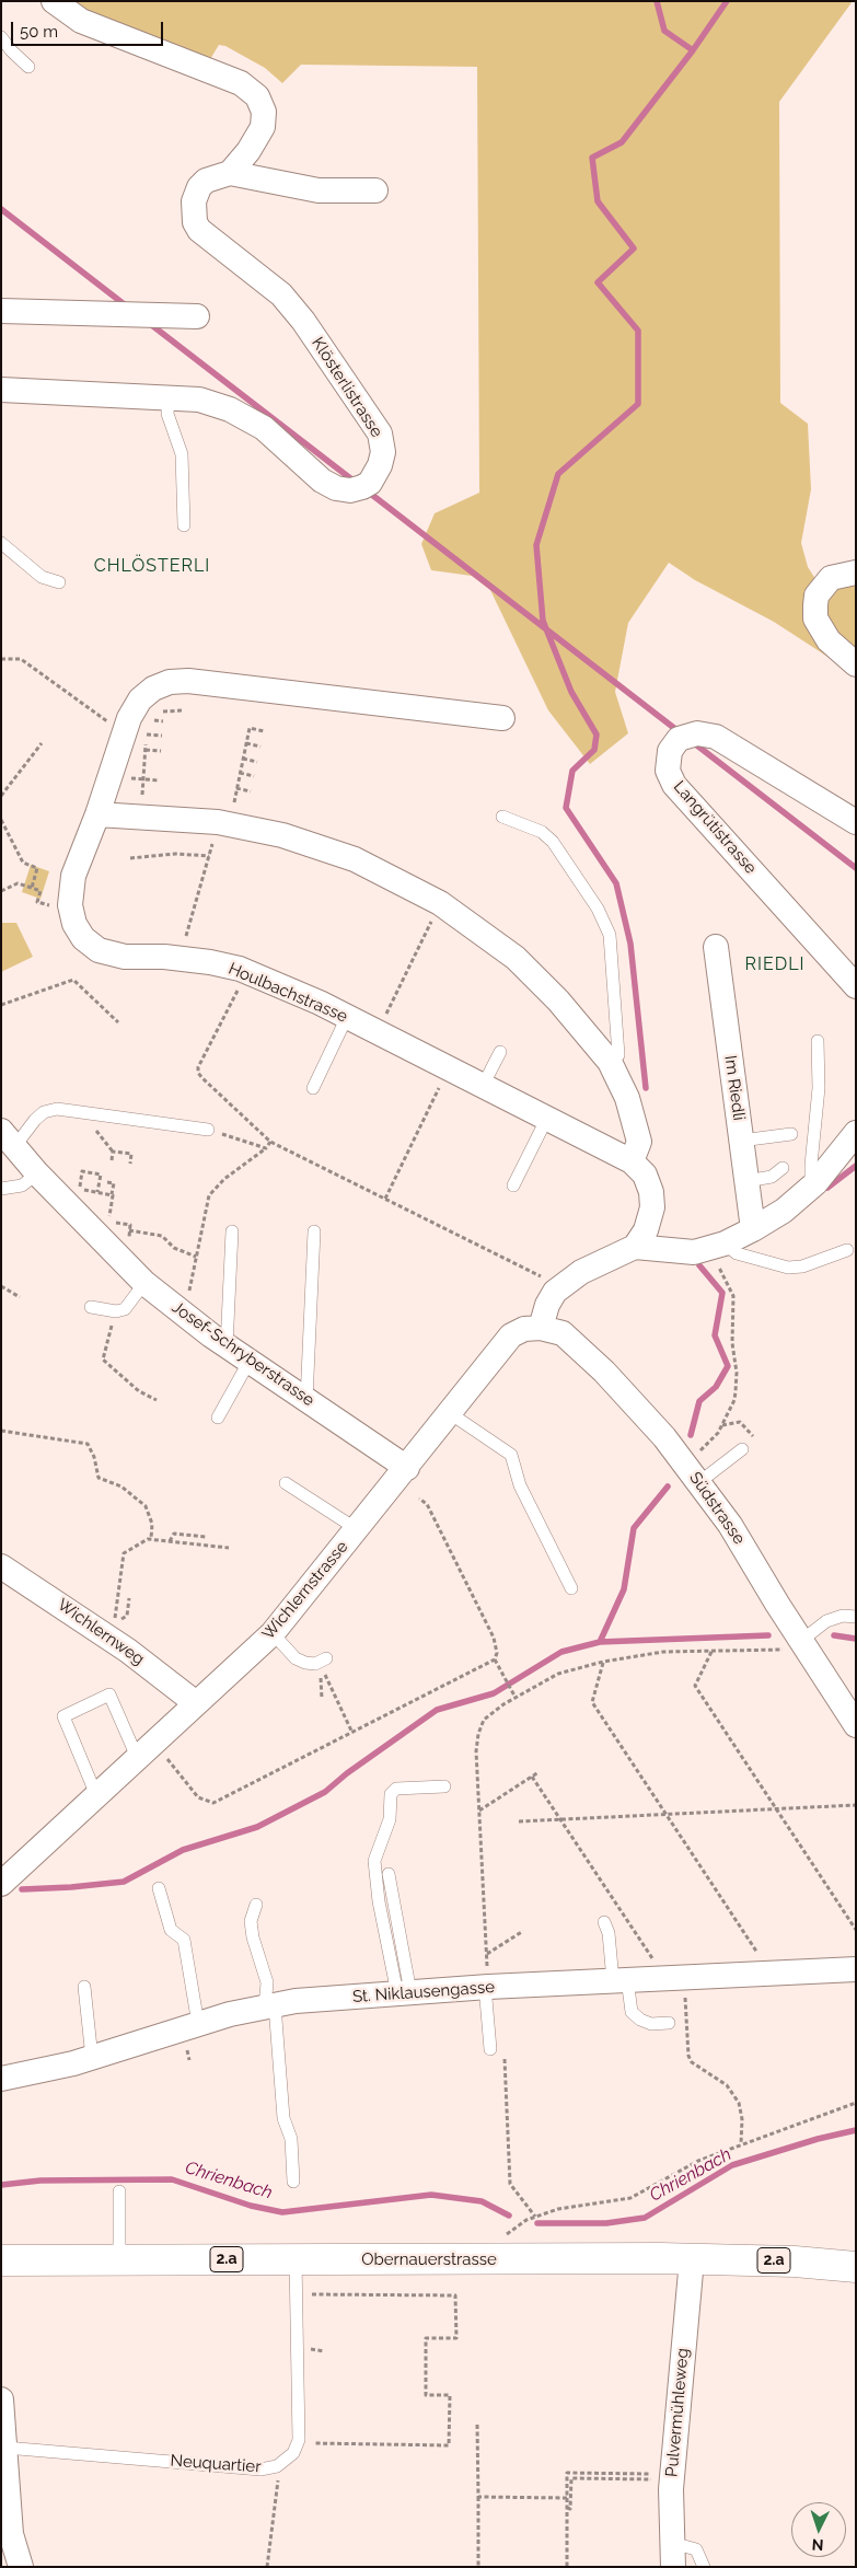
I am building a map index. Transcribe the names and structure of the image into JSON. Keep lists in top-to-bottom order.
{
  "streets": {
    "main road": ["2.a", "Obernauerstrasse"],
    "street": [
      "Klösterlistrasse",
      "Langrütistrasse",
      "Houlbachstrasse",
      "Im Riedli",
      "Josef-Schryberstrasse",
      "Südstrasse",
      "Wichlernstrasse",
      "Wichlernweg",
      "St. Niklausengasse",
      "Pulvermühleweg"
    ],
    "lane": ["Neuquartier"]
  },
  "crossings": [
    ["Josef-Schryberstrasse", "Wichlernstrasse"],
    ["Südstrasse", "Wichlernstrasse"],
    ["Wichlernstrasse", "Wichlernweg"],
    ["Obernauerstrasse", "Pulvermühleweg"]
  ],
  "districts": ["CHLÖSTERLI", "RIEDLI"],
  "water": ["Chrienbach"],
  "scale_bar": "50 m",
  "north": "bottom"
}
